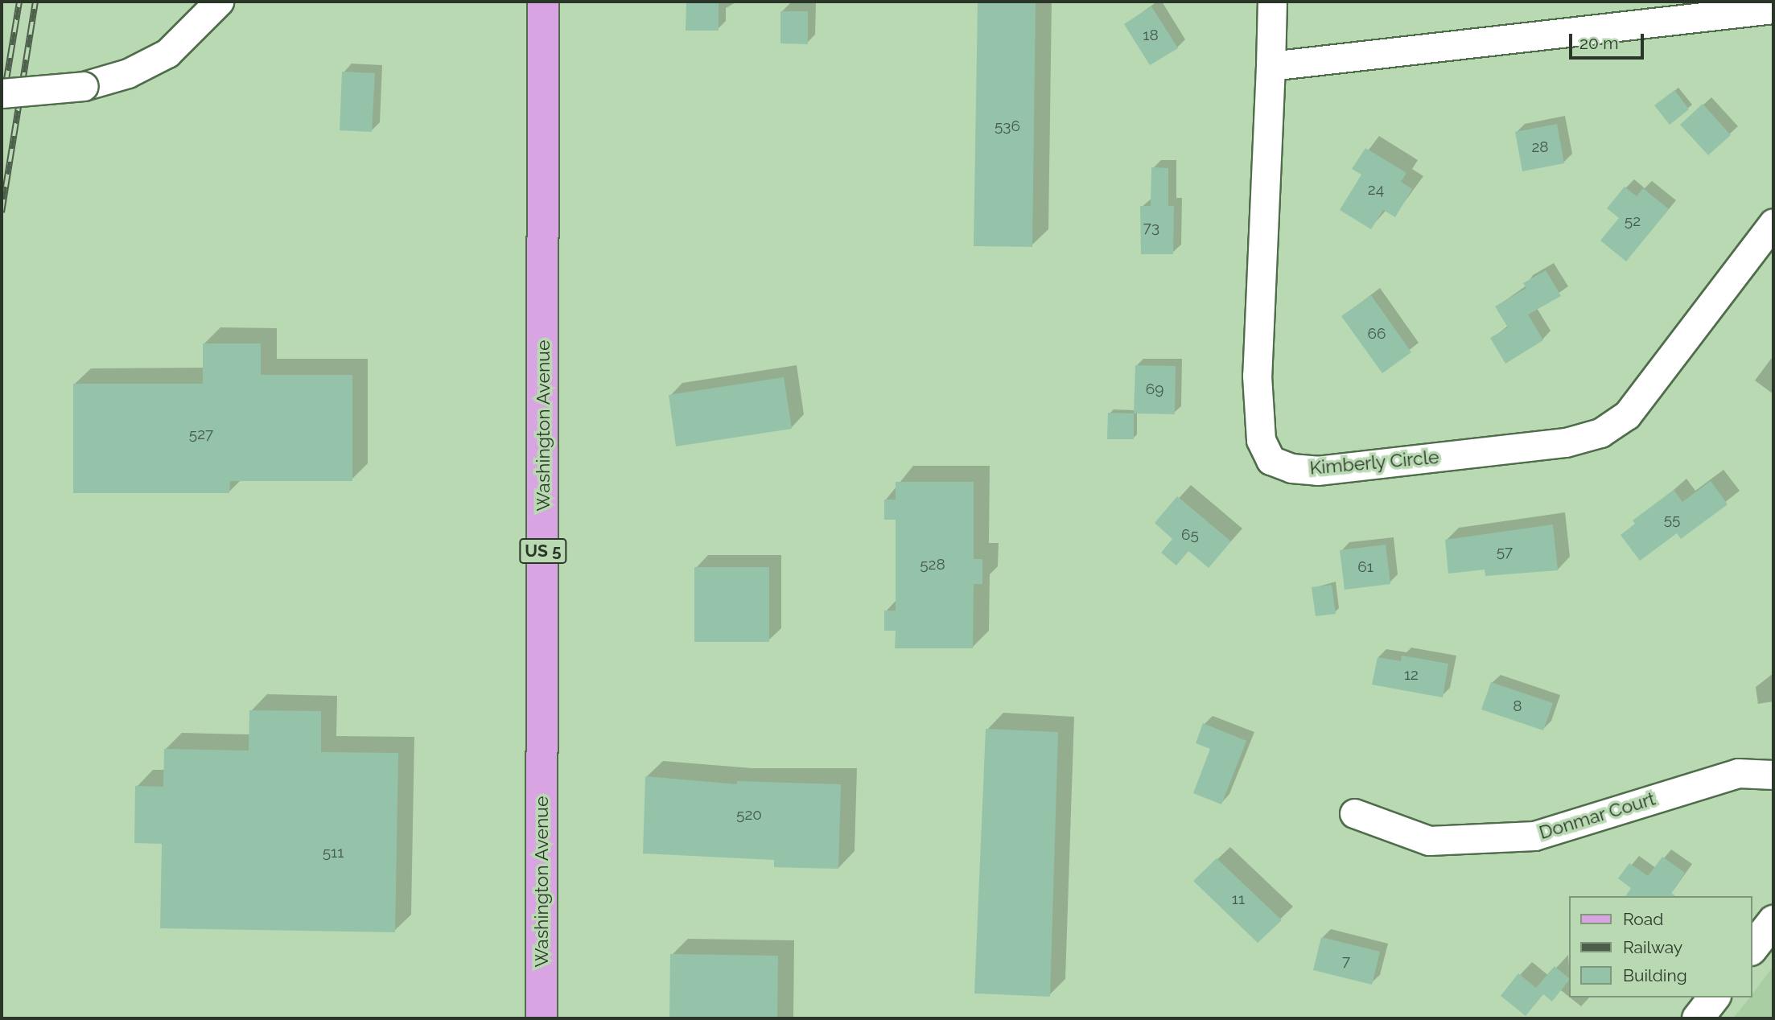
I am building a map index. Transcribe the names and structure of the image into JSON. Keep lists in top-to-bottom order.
{
  "streets": {
    "main road": ["Washington Avenue", "US 5"],
    "street": ["Kimberly Circle", "Donmar Court"]
  },
  "house_numbers": [
    "18",
    "536",
    "28",
    "24",
    "52",
    "73",
    "66",
    "69",
    "527",
    "55",
    "65",
    "57",
    "528",
    "61",
    "12",
    "8",
    "520",
    "511",
    "11",
    "7"
  ],
  "legend": ["Road", "Railway", "Building"],
  "scale_bar": "20 m"
}
